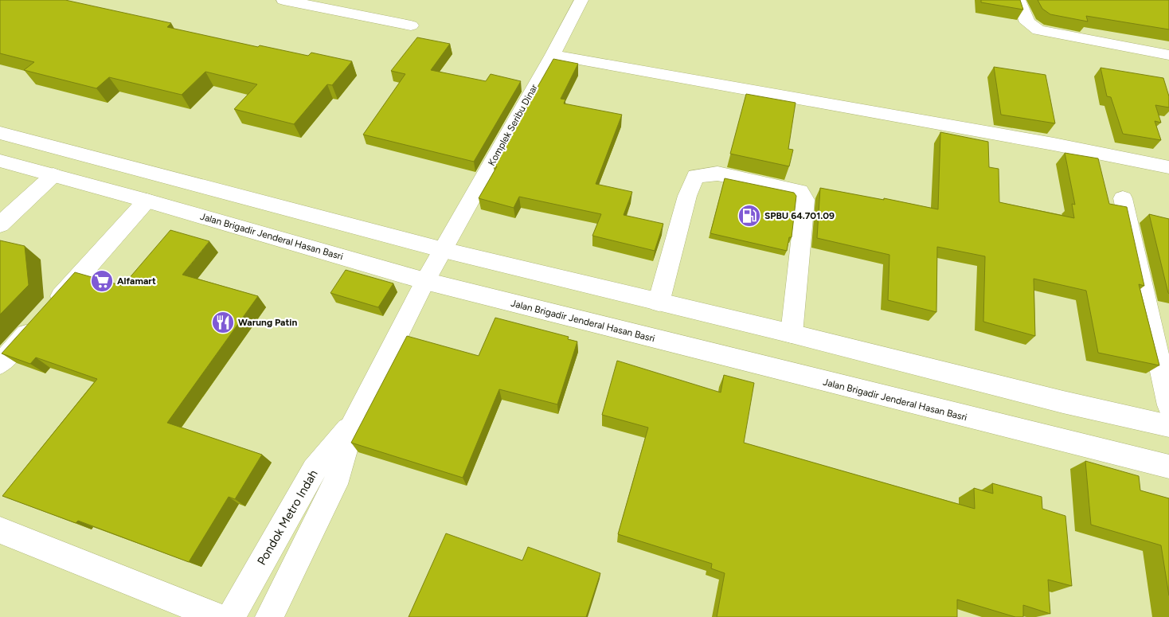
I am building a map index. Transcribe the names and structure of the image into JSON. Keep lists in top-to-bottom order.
{
  "streets": {
    "main road": ["Komplek Seribu Dinar", "Jalan Brigadir Jenderal Hasan Basri", "Pondok Metro Indah"]
  },
  "crossings": [
    ["Komplek Seribu Dinar", "Jalan Brigadir Jenderal Hasan Basri"],
    ["Komplek Seribu Dinar", "Pondok Metro Indah"],
    ["Jalan Brigadir Jenderal Hasan Basri", "Pondok Metro Indah"]
  ],
  "places": {
    "fuel station": ["SPBU 64.701.09"],
    "supermarket": ["Alfamart"],
    "restaurant": ["Warung Patin"]
  }
}
